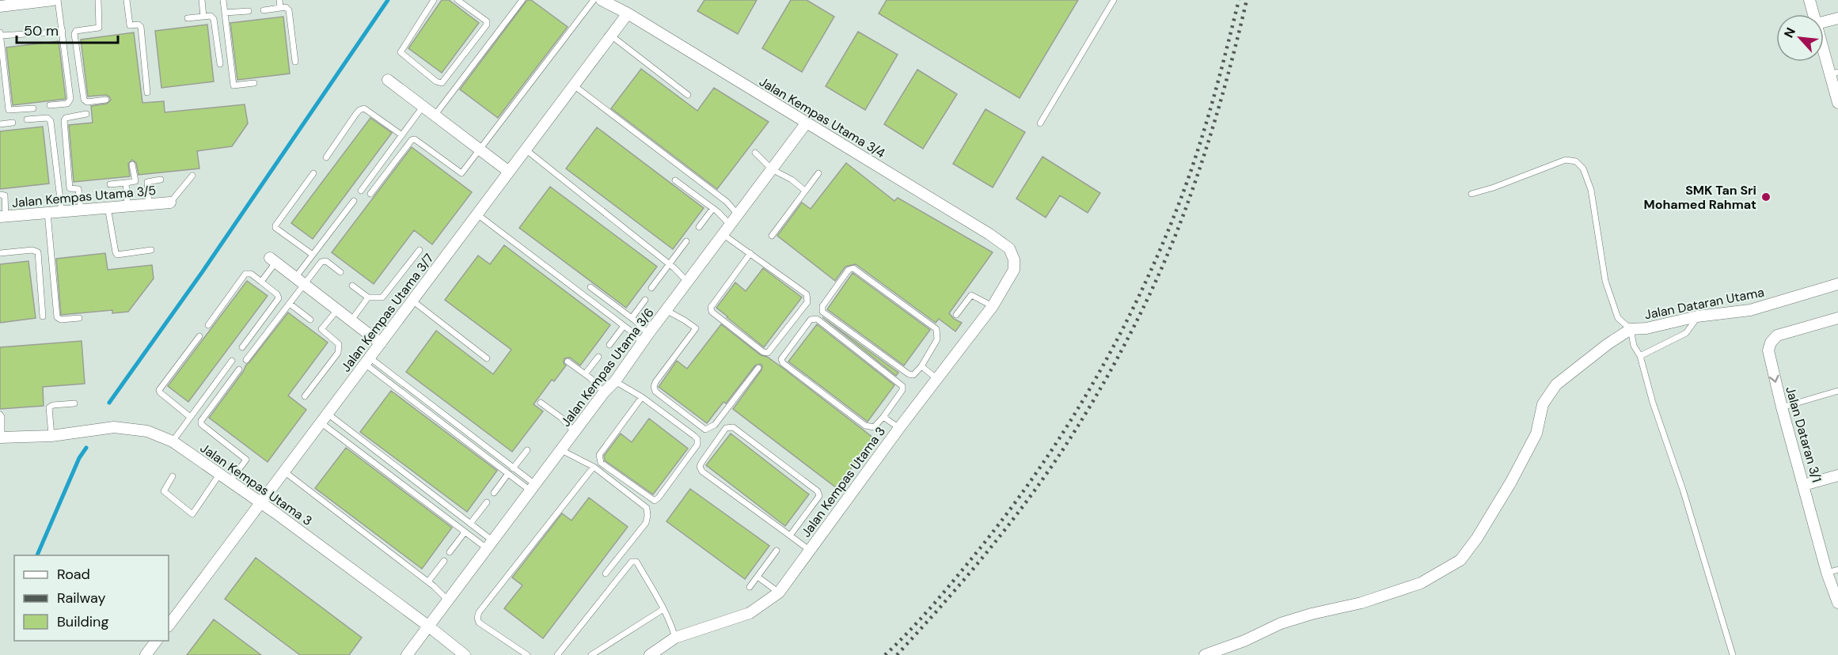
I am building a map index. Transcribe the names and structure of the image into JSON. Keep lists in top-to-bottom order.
{
  "streets": {
    "street": [
      "Jalan Kempas Utama 3/4",
      "Jalan Kempas Utama 3/5",
      "Jalan Dataran Utama",
      "Jalan Kempas Utama 3/7",
      "Jalan Kempas Utama 3/6",
      "Jalan Dataran 3/1",
      "Jalan Kempas Utama 3"
    ]
  },
  "crossings": [
    ["Jalan Kempas Utama 3/4", "Jalan Kempas Utama 3/7"],
    ["Jalan Kempas Utama 3/4", "Jalan Kempas Utama 3/6"],
    ["Jalan Kempas Utama 3/4", "Jalan Kempas Utama 3"],
    ["Jalan Kempas Utama 3/7", "Jalan Kempas Utama 3"],
    ["Jalan Kempas Utama 3/6", "Jalan Kempas Utama 3"]
  ],
  "places": ["SMK Tan Sri Mohamed Rahmat"],
  "legend": ["Road", "Railway", "Building"],
  "scale_bar": "50 m",
  "north": "top left"
}
